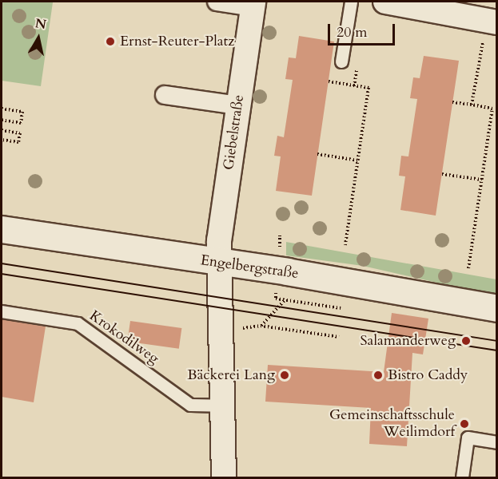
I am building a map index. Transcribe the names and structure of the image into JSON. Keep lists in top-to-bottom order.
{
  "streets": {
    "main road": ["Engelbergstraße"],
    "street": ["Giebelstraße"],
    "lane": ["Krokodilweg"]
  },
  "crossings": [
    ["Giebelstraße", "Engelbergstraße"]
  ],
  "places": [
    "Ernst-Reuter-Platz",
    "Salamanderweg",
    "Bäckerei Lang",
    "Bistro Caddy",
    "Gemeinschaftsschule Weilimdorf"
  ],
  "scale_bar": "20 m",
  "north": "top"
}
